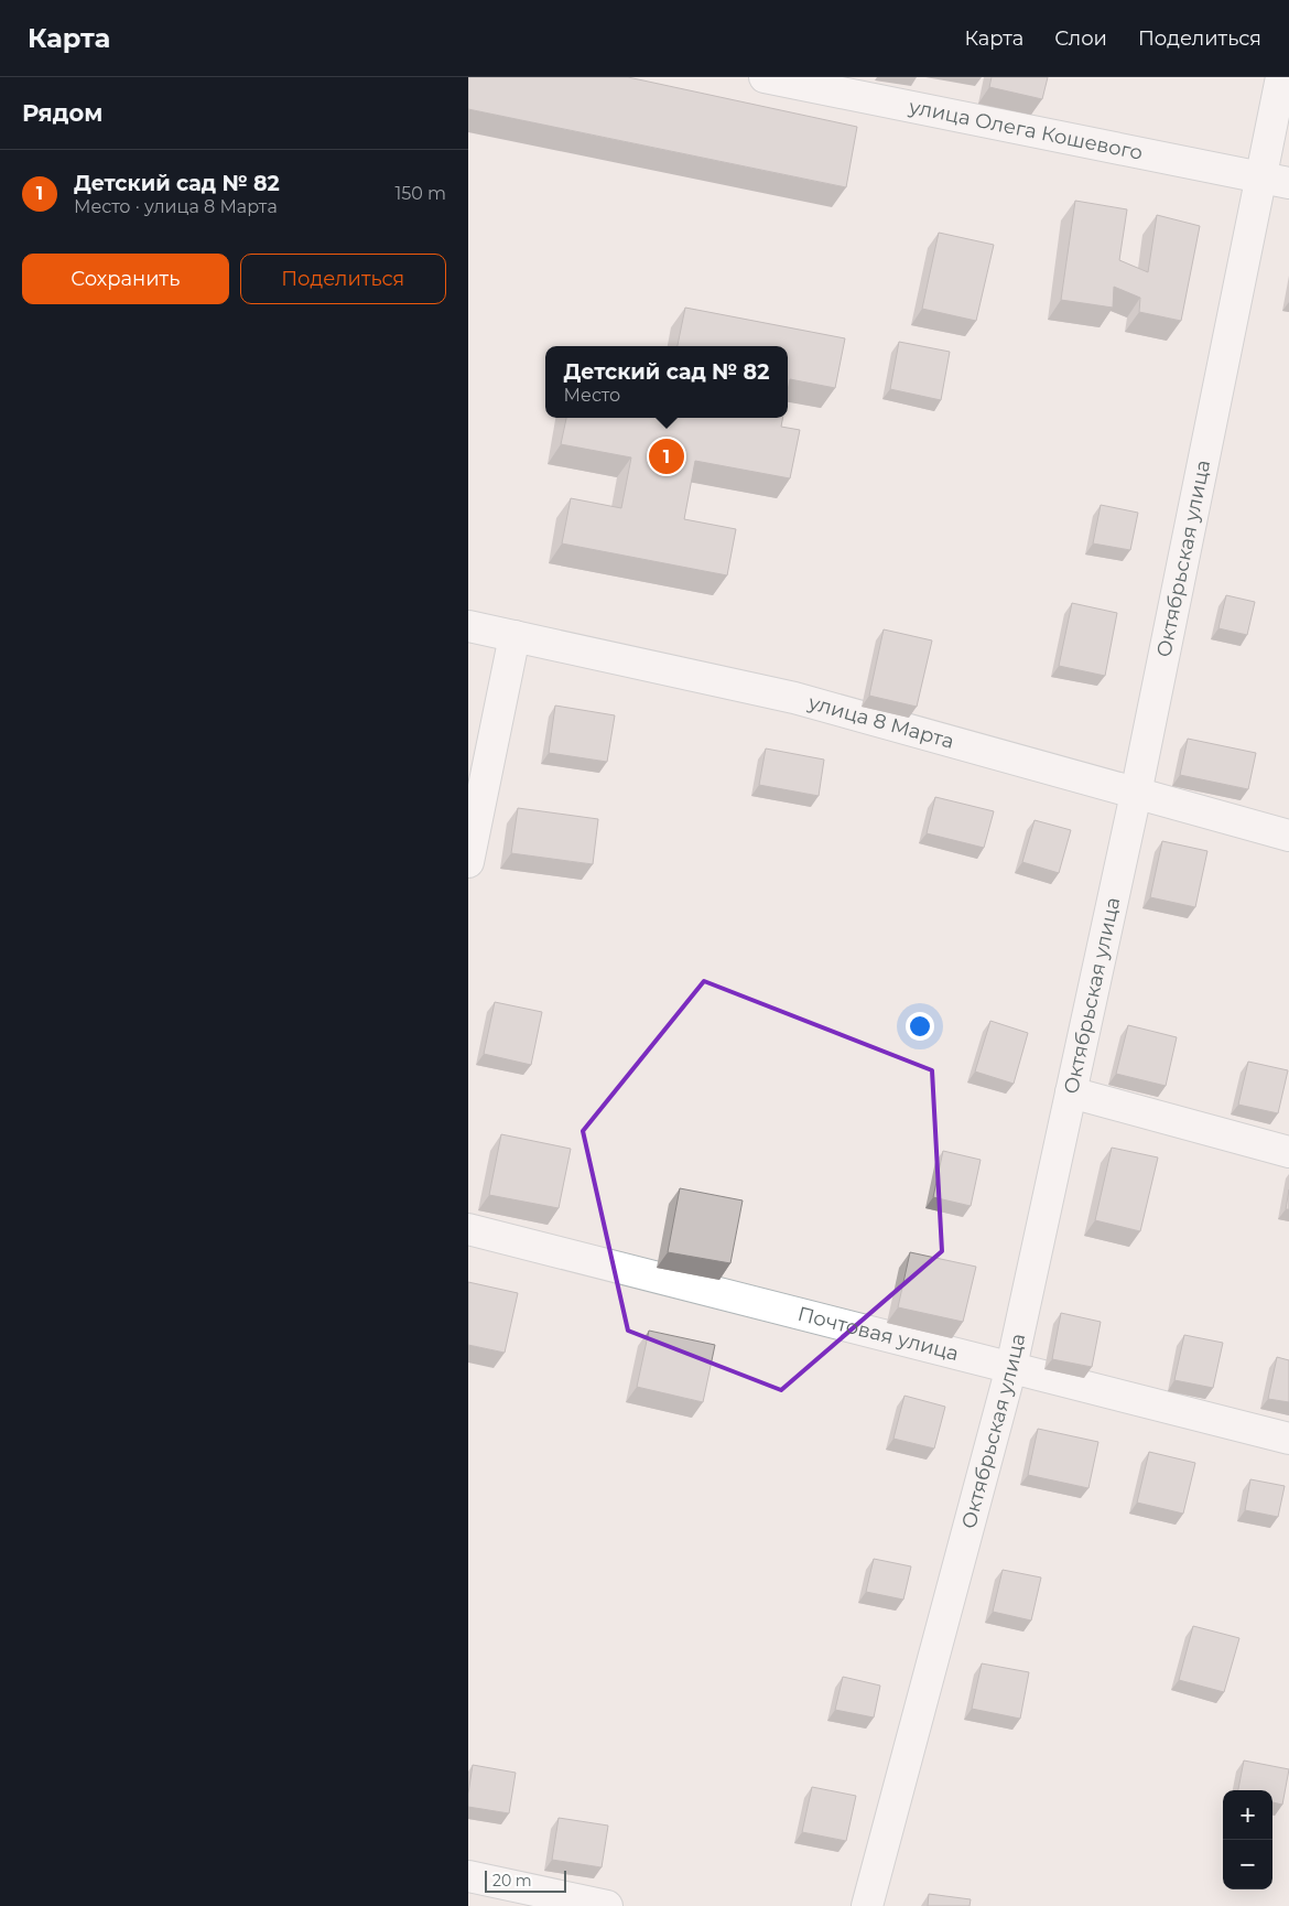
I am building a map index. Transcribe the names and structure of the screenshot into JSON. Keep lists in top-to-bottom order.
{
  "streets": {
    "street": [
      "улица Олега Кошевого",
      "Октябрьская улица",
      "улица 8 Марта",
      "Почтовая улица"
    ]
  },
  "crossings": [
    ["улица Олега Кошевого", "Октябрьская улица"],
    ["Октябрьская улица", "улица 8 Марта"],
    ["Октябрьская улица", "Почтовая улица"]
  ],
  "scale_bar": "20 m",
  "page": {
    "header": "Карта",
    "nav": ["Карта", "Слои", "Поделиться"],
    "heading": "Рядом",
    "list": [
      {
        "mark": "1",
        "name": "Детский сад № 82",
        "note": "Место · улица 8 Марта",
        "value": "150 m"
      }
    ],
    "buttons": ["Сохранить", "Поделиться"],
    "popup": ["Детский сад № 82", "Место"],
    "pins": "1",
    "map_buttons": ["+", "−"],
    "scale": "20 m"
  }
}
